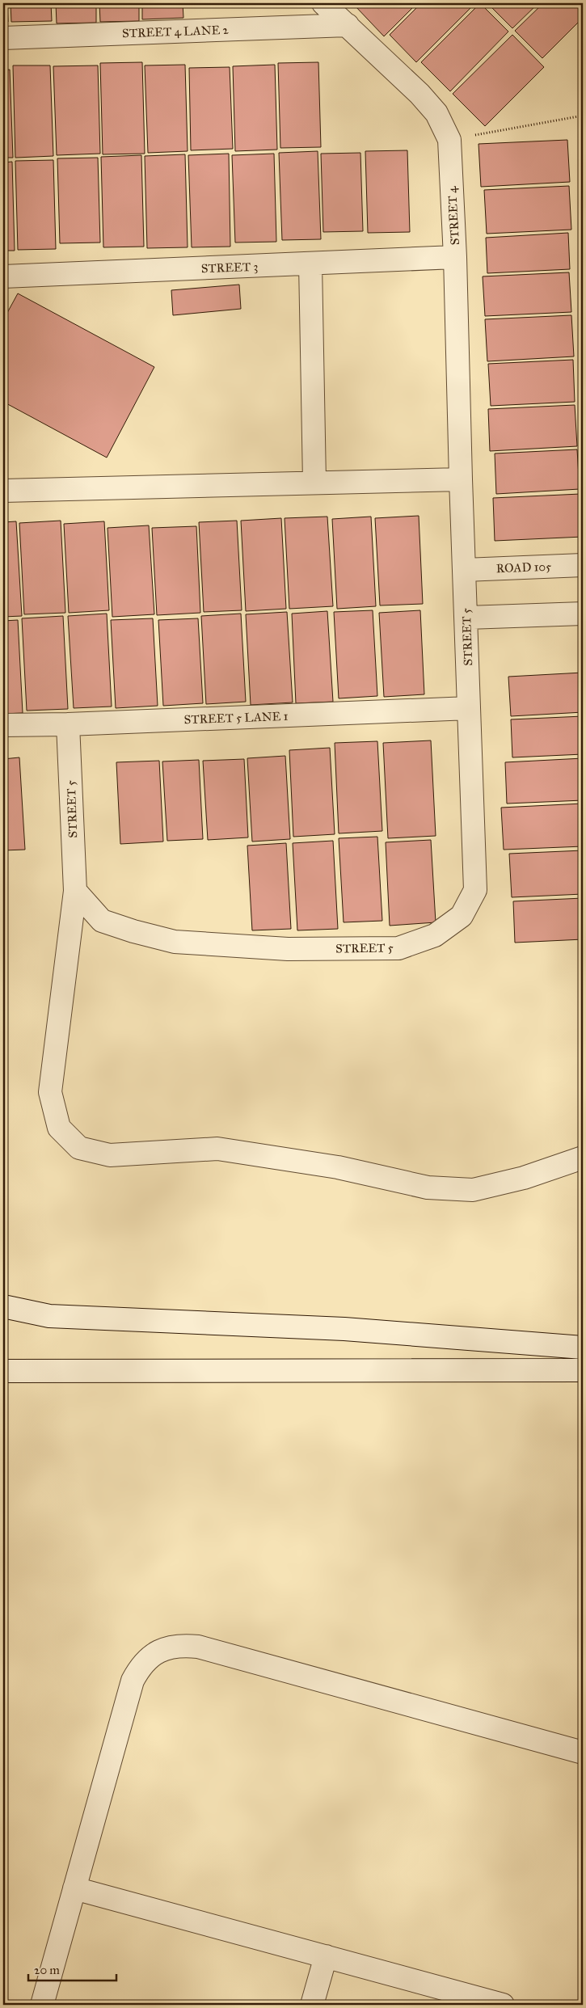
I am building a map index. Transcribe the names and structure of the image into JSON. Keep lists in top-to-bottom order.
{
  "streets": {
    "street": [
      "STREET 4 LANE 2",
      "STREET 4",
      "STREET 3",
      "ROAD 105",
      "STREET 5",
      "STREET 5 LANE 1"
    ]
  },
  "crossings": [
    ["STREET 4 LANE 2", "STREET 4"],
    ["STREET 4", "STREET 3"],
    ["STREET 4", "STREET 5"],
    ["ROAD 105", "STREET 5"],
    ["STREET 5", "STREET 5 LANE 1"]
  ],
  "scale_bar": "20 m"
}
